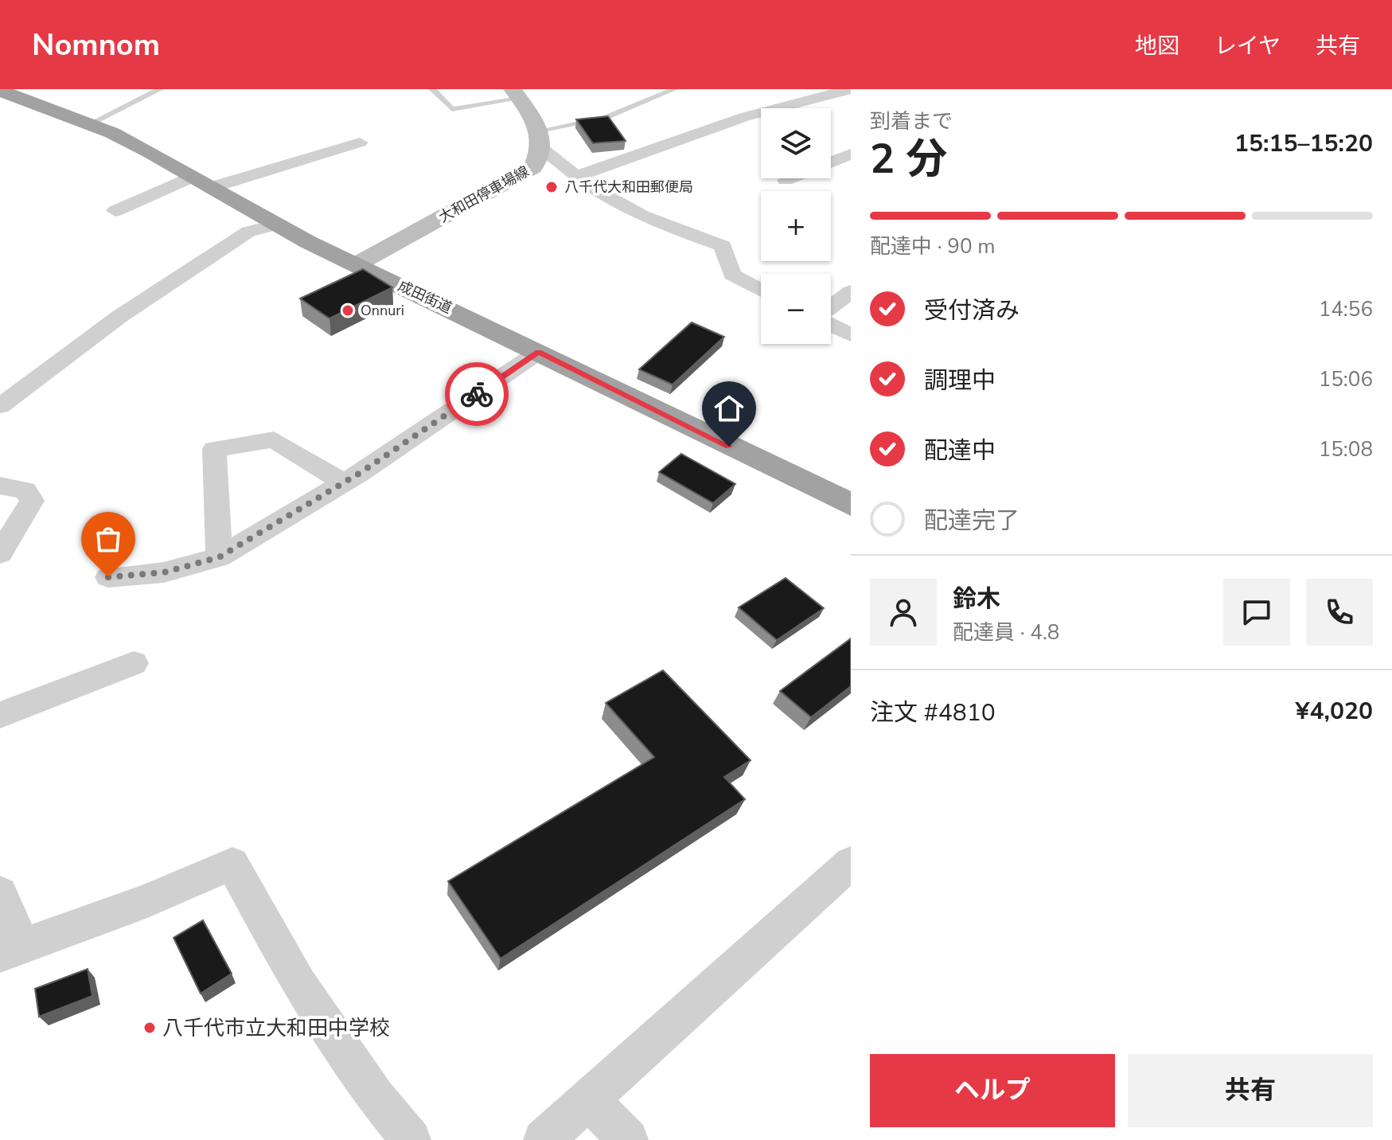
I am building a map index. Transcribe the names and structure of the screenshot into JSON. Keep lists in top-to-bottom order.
{
  "streets": {
    "highway": ["成田街道"],
    "main road": ["大和田停車場線"]
  },
  "crossings": [
    ["大和田停車場線", "成田街道"]
  ],
  "places": ["八千代大和田郵便局", "Onnuri", "八千代市立大和田中学校"],
  "page": {
    "header": "Nomnom",
    "nav": ["地図", "レイヤ", "共有"],
    "heading": ["2 分", "到着まで", "15:15–15:20"],
    "panel": [
      "鈴木",
      "配達員 · 4.8",
      "注文 #4810",
      "¥4,020"
    ],
    "map_buttons": ["+", "−"],
    "bar": "配達中 · 90 m",
    "list": [
      ["受付済み", "14:56"],
      ["調理中", "15:06"],
      ["配達中", "15:08"],
      "配達完了"
    ],
    "buttons": ["ヘルプ", "共有"]
  }
}
